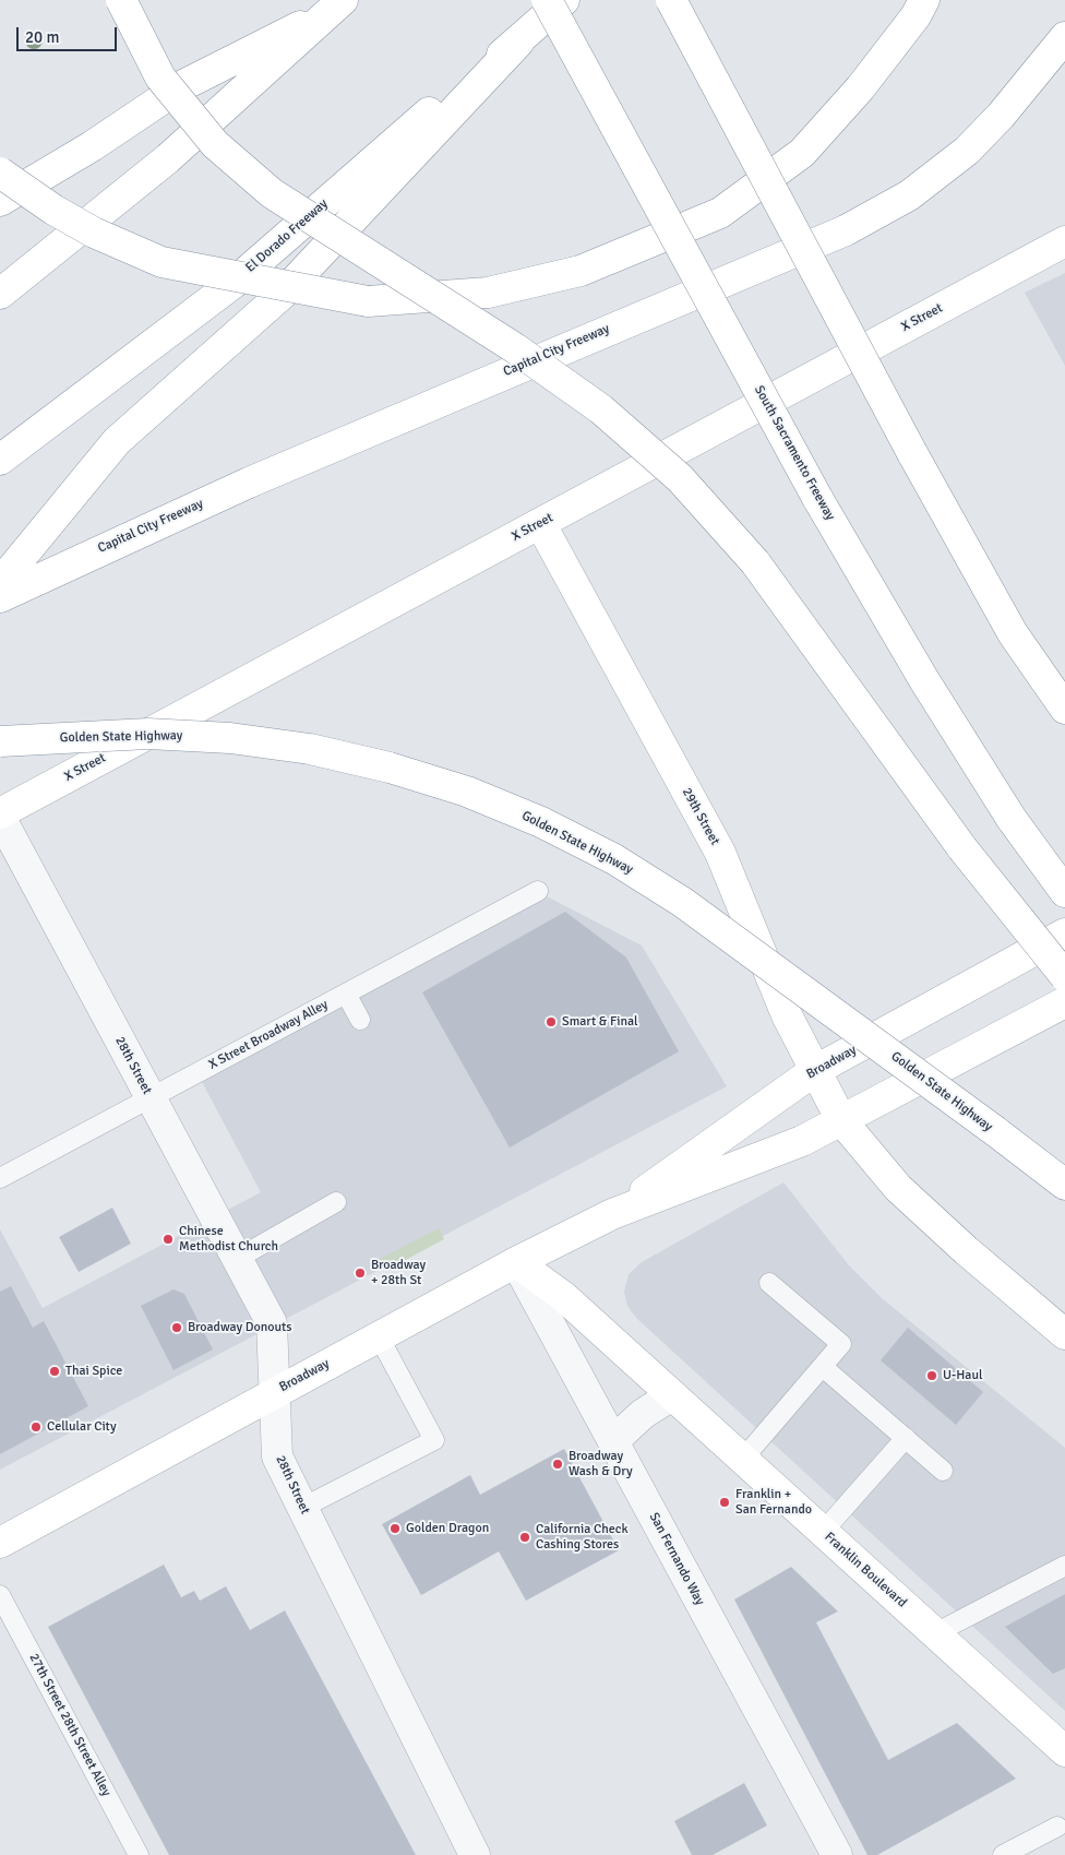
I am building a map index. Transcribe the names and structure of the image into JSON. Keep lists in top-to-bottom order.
{
  "streets": {
    "main road": [
      "El Dorado Freeway",
      "X Street",
      "Capital City Freeway",
      "South Sacramento Freeway",
      "Golden State Highway",
      "29th Street",
      "Broadway",
      "Franklin Boulevard"
    ],
    "street": ["28th Street", "San Fernando Way"],
    "lane": ["X Street Broadway Alley", "27th Street 28th Street Alley"]
  },
  "crossings": [
    ["X Street", "29th Street"],
    ["X Street", "28th Street"],
    ["29th Street", "Broadway"],
    ["X Street Broadway Alley", "28th Street"],
    ["Broadway", "28th Street"],
    ["Broadway", "San Fernando Way"],
    ["Broadway", "Franklin Boulevard"],
    ["San Fernando Way", "Franklin Boulevard"]
  ],
  "places": [
    "Smart & Final",
    "Chinese Methodist Church",
    "Broadway + 28th St",
    "Broadway Donouts",
    "Thai Spice",
    "U-Haul",
    "Cellular City",
    "Broadway Wash & Dry",
    "Franklin + San Fernando",
    "Golden Dragon",
    "California Check Cashing Stores"
  ],
  "scale_bar": "20 m"
}
